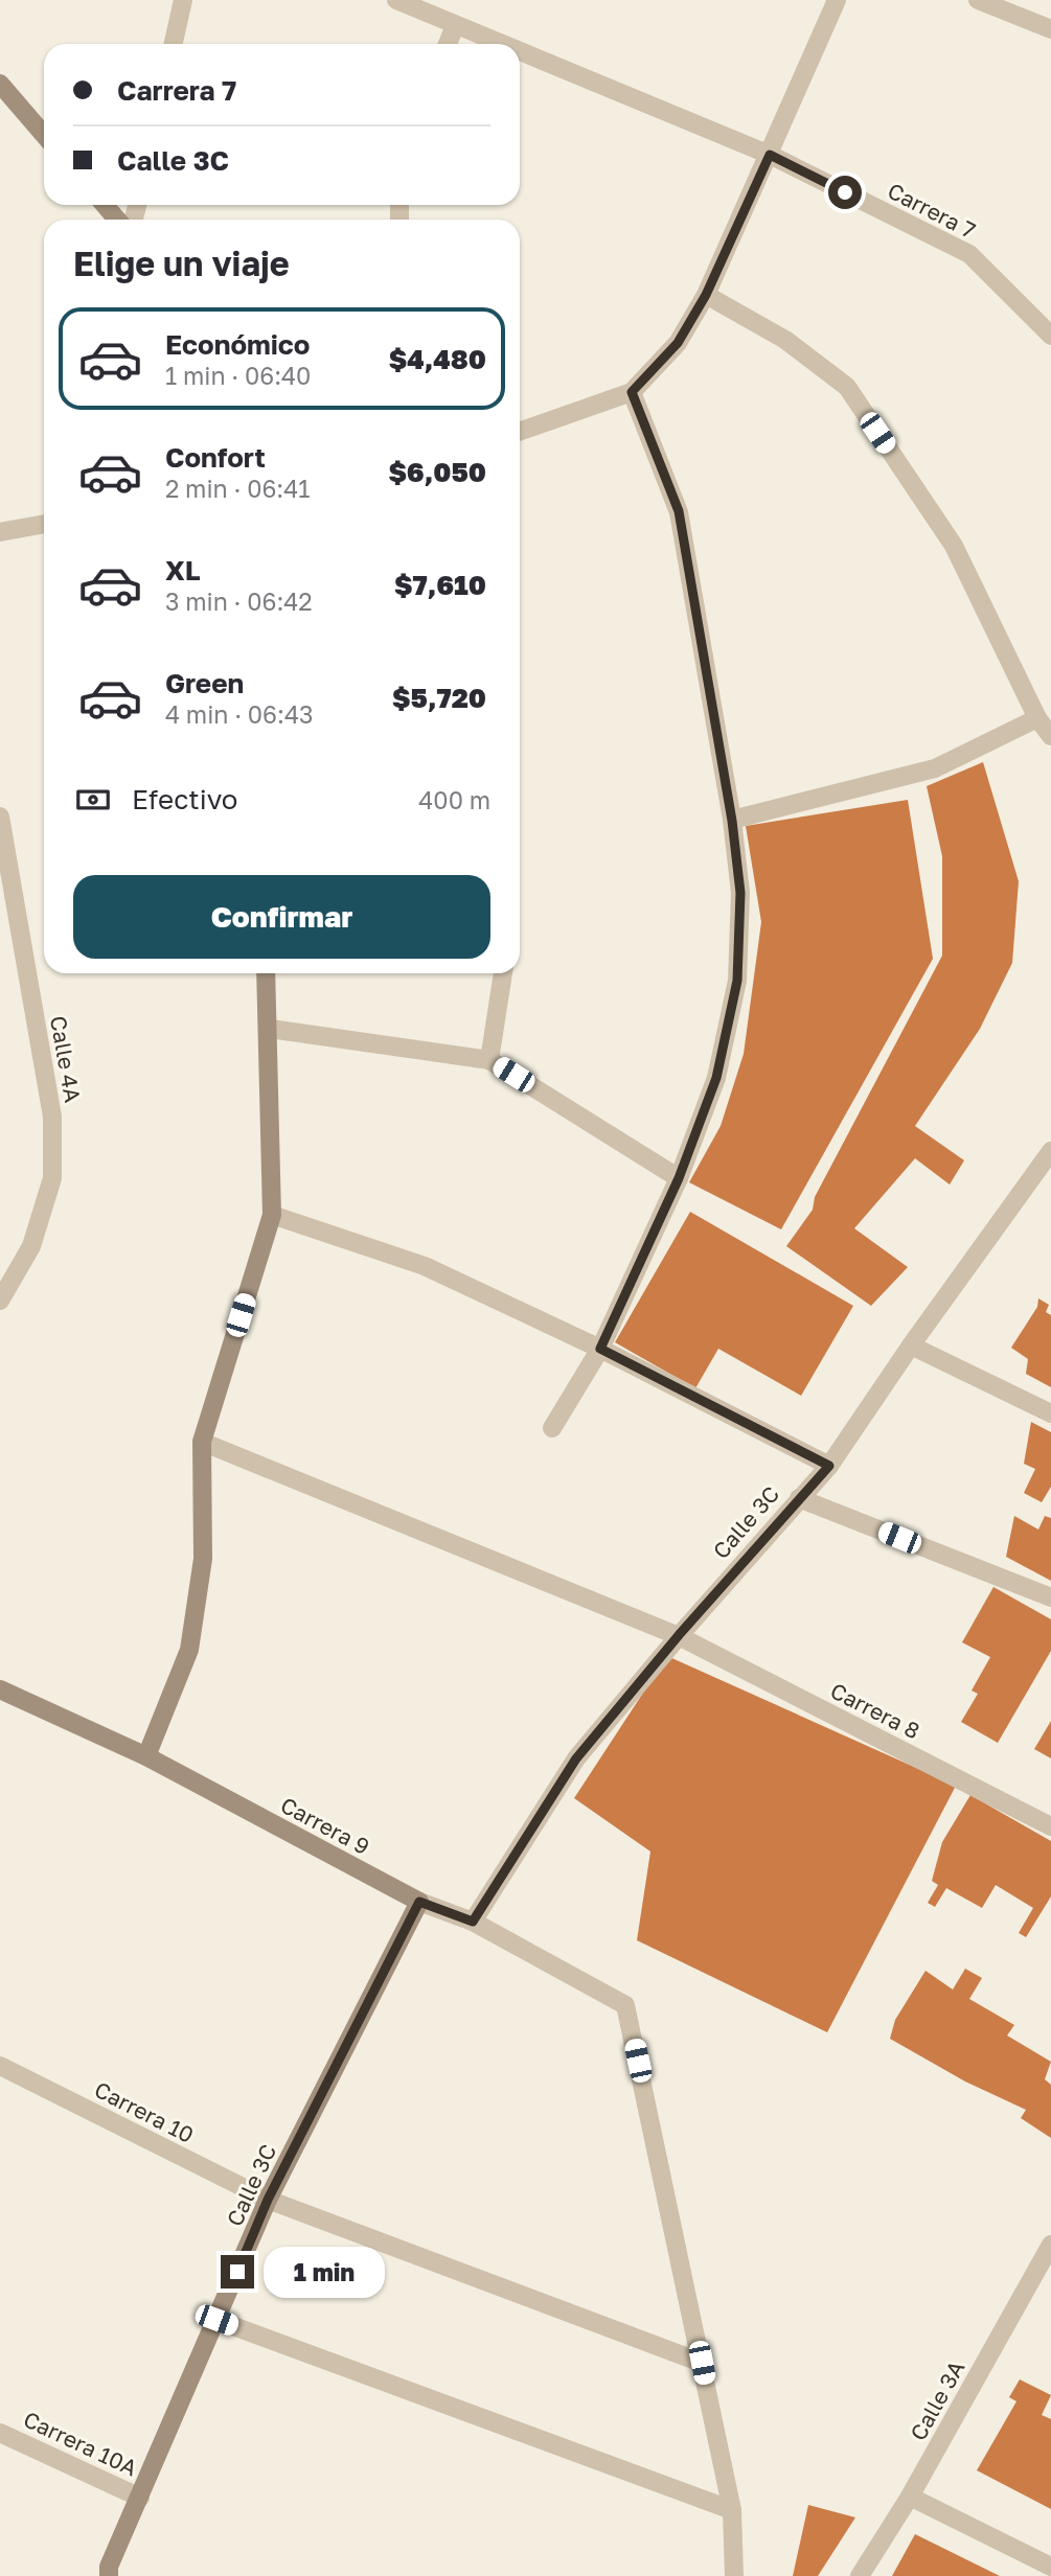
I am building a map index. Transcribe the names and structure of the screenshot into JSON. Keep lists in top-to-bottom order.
{
  "streets": {
    "street": [
      "Carrera 7",
      "Calle 4A",
      "Calle 3C",
      "Carrera 8",
      "Carrera 9",
      "Carrera 10",
      "Calle 3A",
      "Carrera 10A"
    ]
  },
  "crossings": [
    ["Calle 3C", "Carrera 8"],
    ["Calle 3C", "Carrera 9"],
    ["Calle 3C", "Carrera 10"],
    ["Calle 3C", "Carrera 10A"],
    ["Carrera 9", "Carrera 10"]
  ],
  "page": {
    "banner": ["Carrera 7", "Calle 3C"],
    "heading": "Elige un viaje",
    "list": [
      {
        "name": "Económico",
        "note": "1 min · 06:40",
        "value": "$4,480"
      },
      {
        "name": "Confort",
        "note": "2 min · 06:41",
        "value": "$6,050"
      },
      {
        "name": "XL",
        "note": "3 min · 06:42",
        "value": "$7,610"
      },
      {
        "name": "Green",
        "note": "4 min · 06:43",
        "value": "$5,720"
      }
    ],
    "pay": ["Efectivo", "400 m"],
    "buttons": "Confirmar",
    "bubble": "1 min"
  }
}
